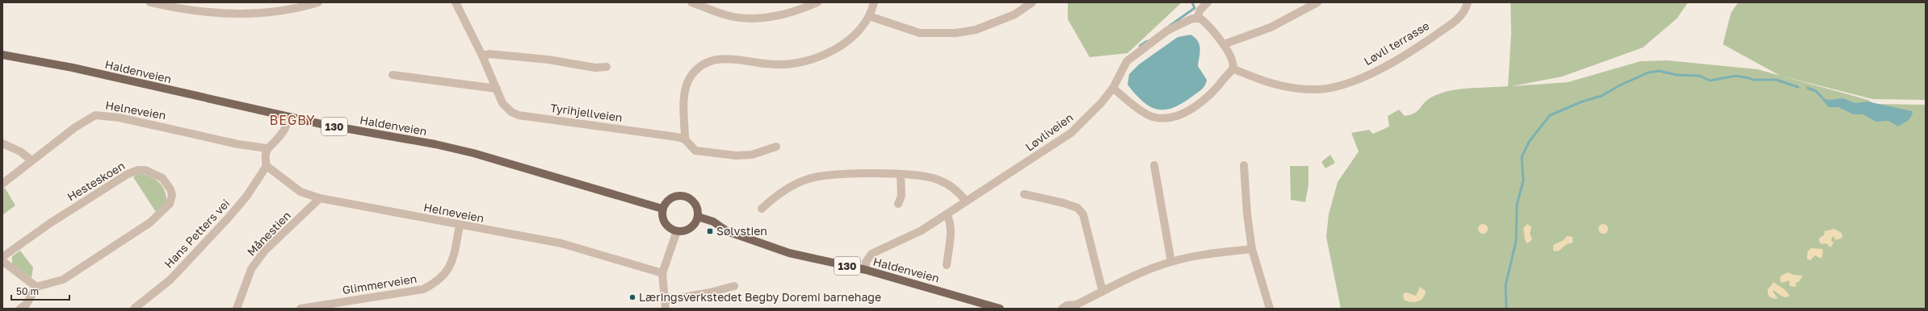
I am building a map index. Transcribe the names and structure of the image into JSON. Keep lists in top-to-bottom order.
{
  "streets": {
    "main road": ["Haldenveien", "130"],
    "street": [
      "Løvli terrasse",
      "Helneveien",
      "Tyrihjellveien",
      "Løvliveien",
      "Hesteskoen",
      "Hans Petters vei",
      "Månestien",
      "Glimmerveien"
    ]
  },
  "crossings": [
    ["Løvli terrasse", "Løvliveien"],
    ["Haldenveien", "Løvliveien"],
    ["Helneveien", "Hans Petters vei"],
    ["Helneveien", "Månestien"],
    ["Helneveien", "Glimmerveien"]
  ],
  "districts": ["BEGBY"],
  "places": {
    "transit": ["Sølvstien"],
    "other": ["Læringsverkstedet Begby Doremi barnehage"]
  },
  "scale_bar": "50 m"
}
